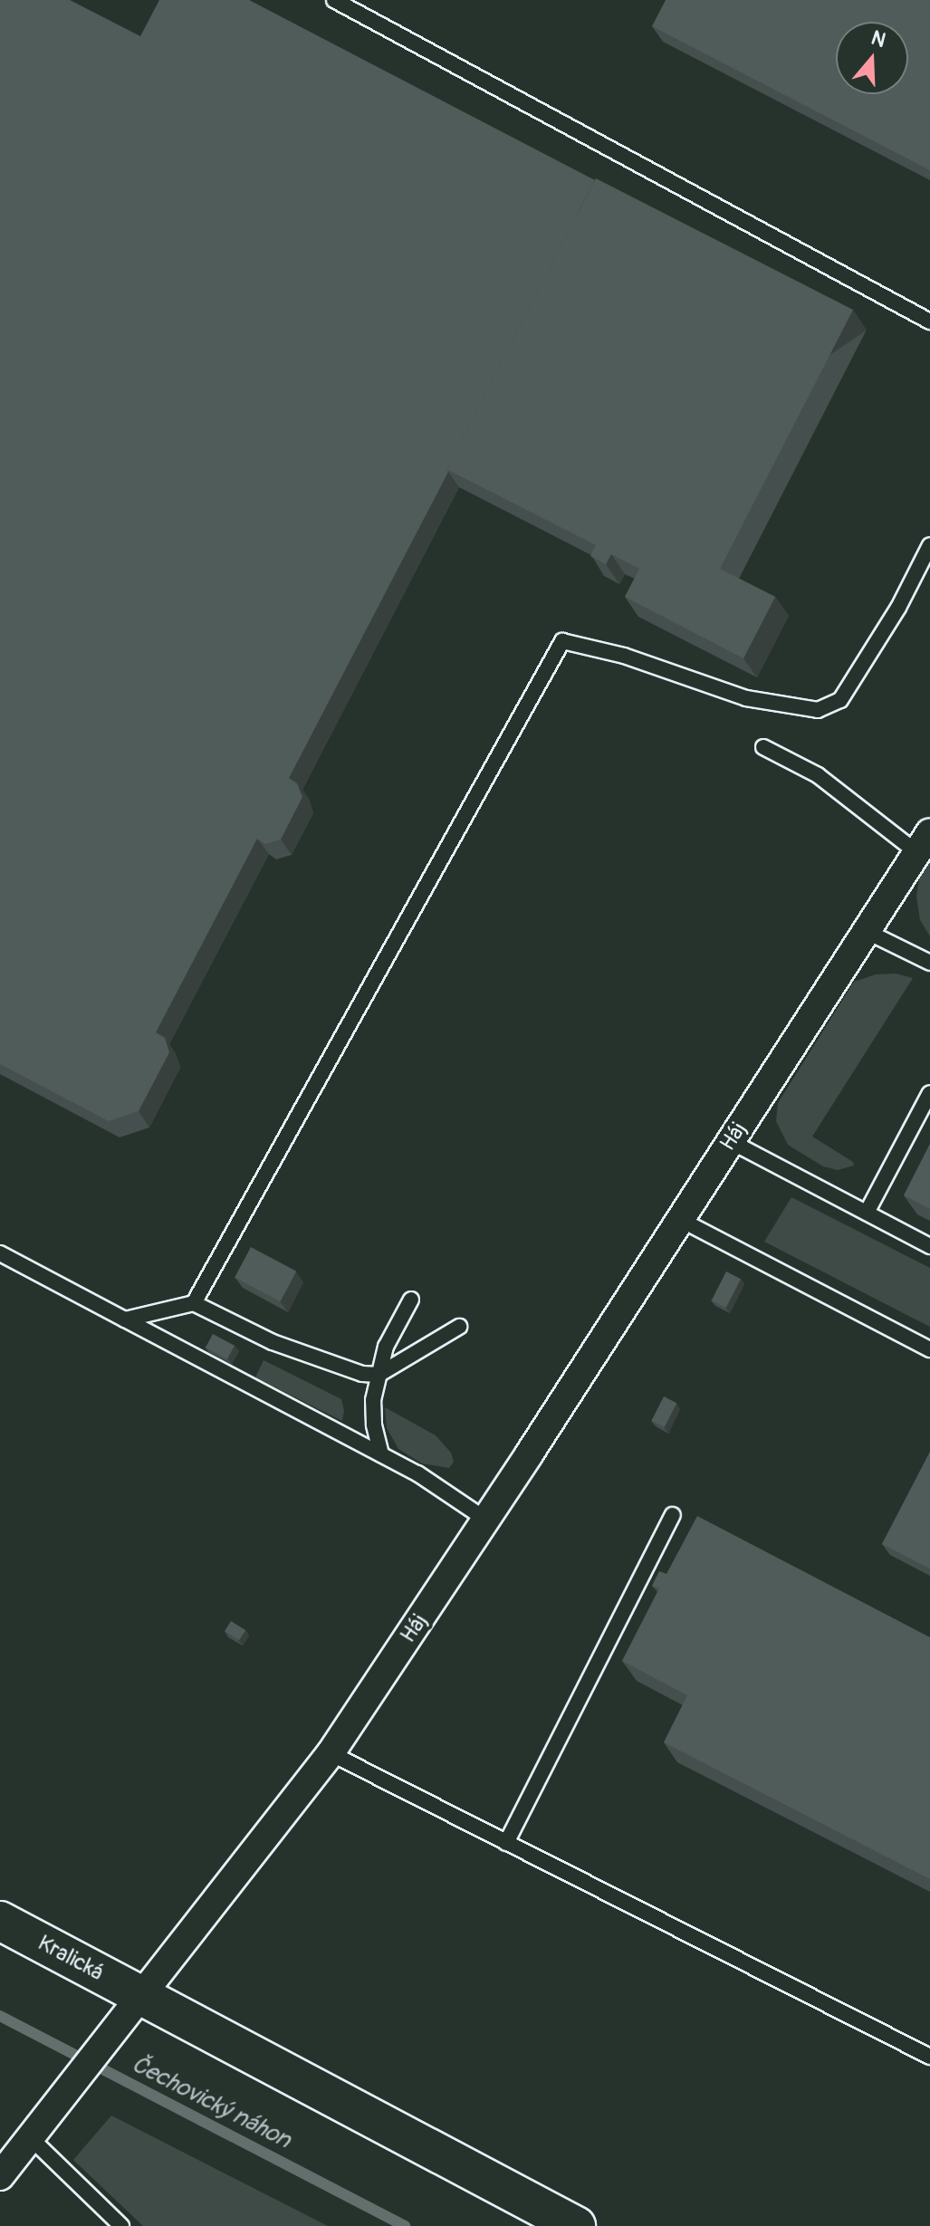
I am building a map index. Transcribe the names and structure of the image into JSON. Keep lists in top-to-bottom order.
{
  "streets": {
    "main road": ["Kralická"],
    "street": ["Háj"]
  },
  "crossings": [
    ["Háj", "Kralická"]
  ],
  "water": ["Čechovický náhon"],
  "north": "top"
}
